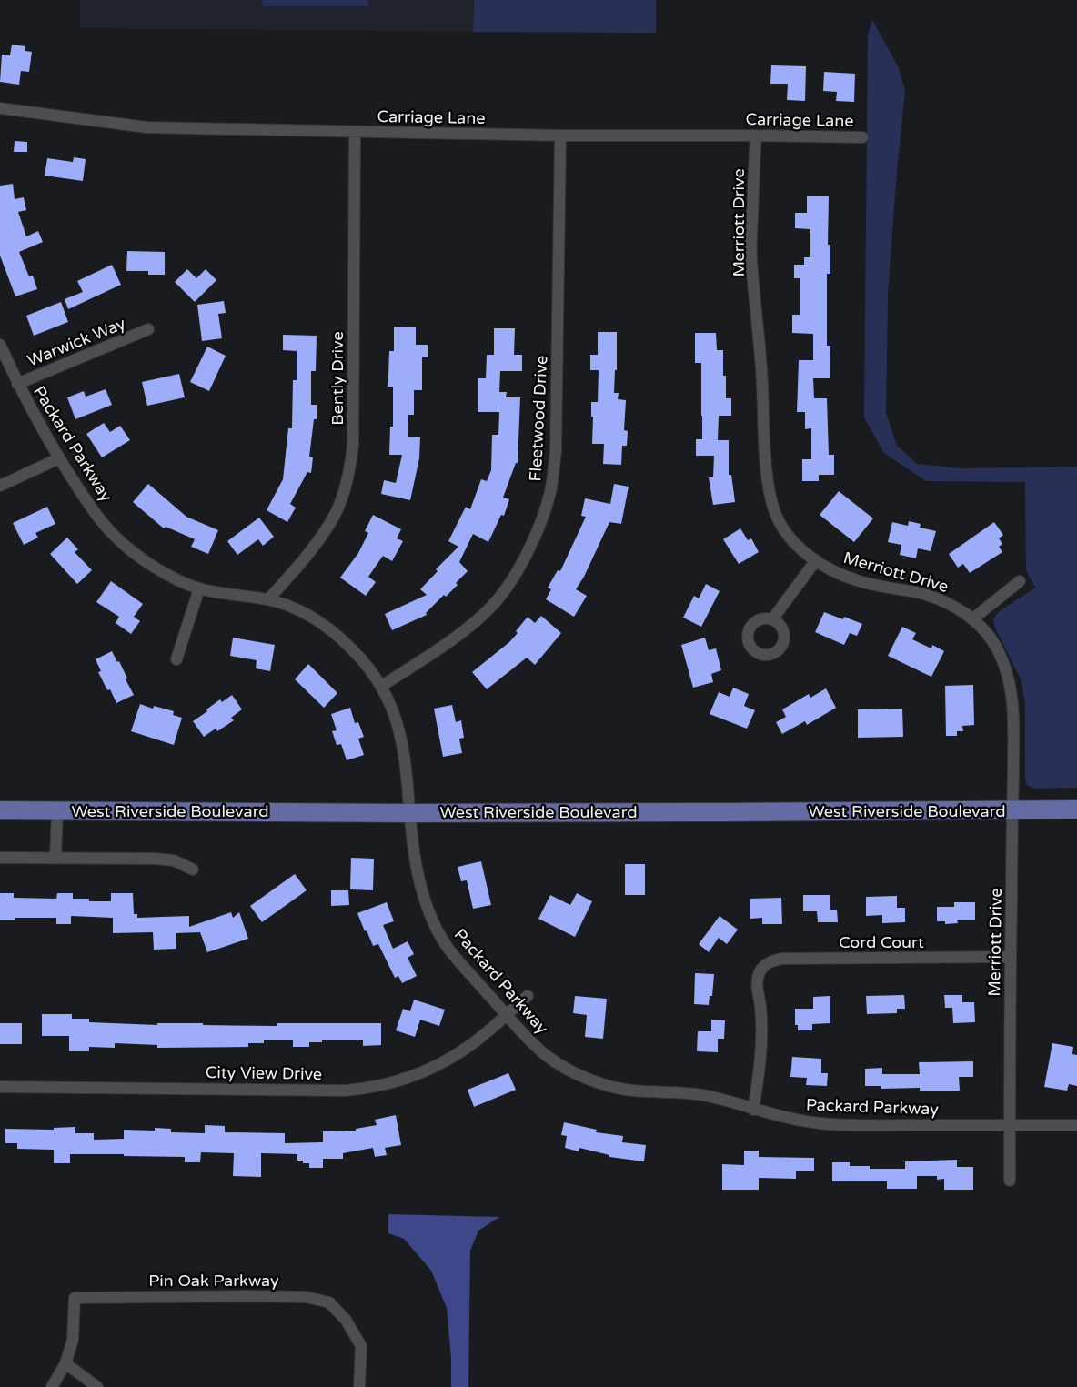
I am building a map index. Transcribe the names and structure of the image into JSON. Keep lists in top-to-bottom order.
{
  "streets": {
    "main road": ["West Riverside Boulevard"],
    "street": [
      "Carriage Lane",
      "Merriott Drive",
      "Warwick Way",
      "Bently Drive",
      "Fleetwood Drive",
      "Packard Parkway",
      "Cord Court",
      "City View Drive",
      "Pin Oak Parkway"
    ]
  },
  "crossings": [
    ["Carriage Lane", "Merriott Drive"],
    ["Carriage Lane", "Bently Drive"],
    ["Carriage Lane", "Fleetwood Drive"],
    ["Merriott Drive", "Packard Parkway"],
    ["Merriott Drive", "West Riverside Boulevard"],
    ["Merriott Drive", "Cord Court"],
    ["Warwick Way", "Packard Parkway"],
    ["Bently Drive", "Packard Parkway"],
    ["Fleetwood Drive", "Packard Parkway"],
    ["Packard Parkway", "West Riverside Boulevard"],
    ["Packard Parkway", "Cord Court"],
    ["Packard Parkway", "City View Drive"]
  ]
}
